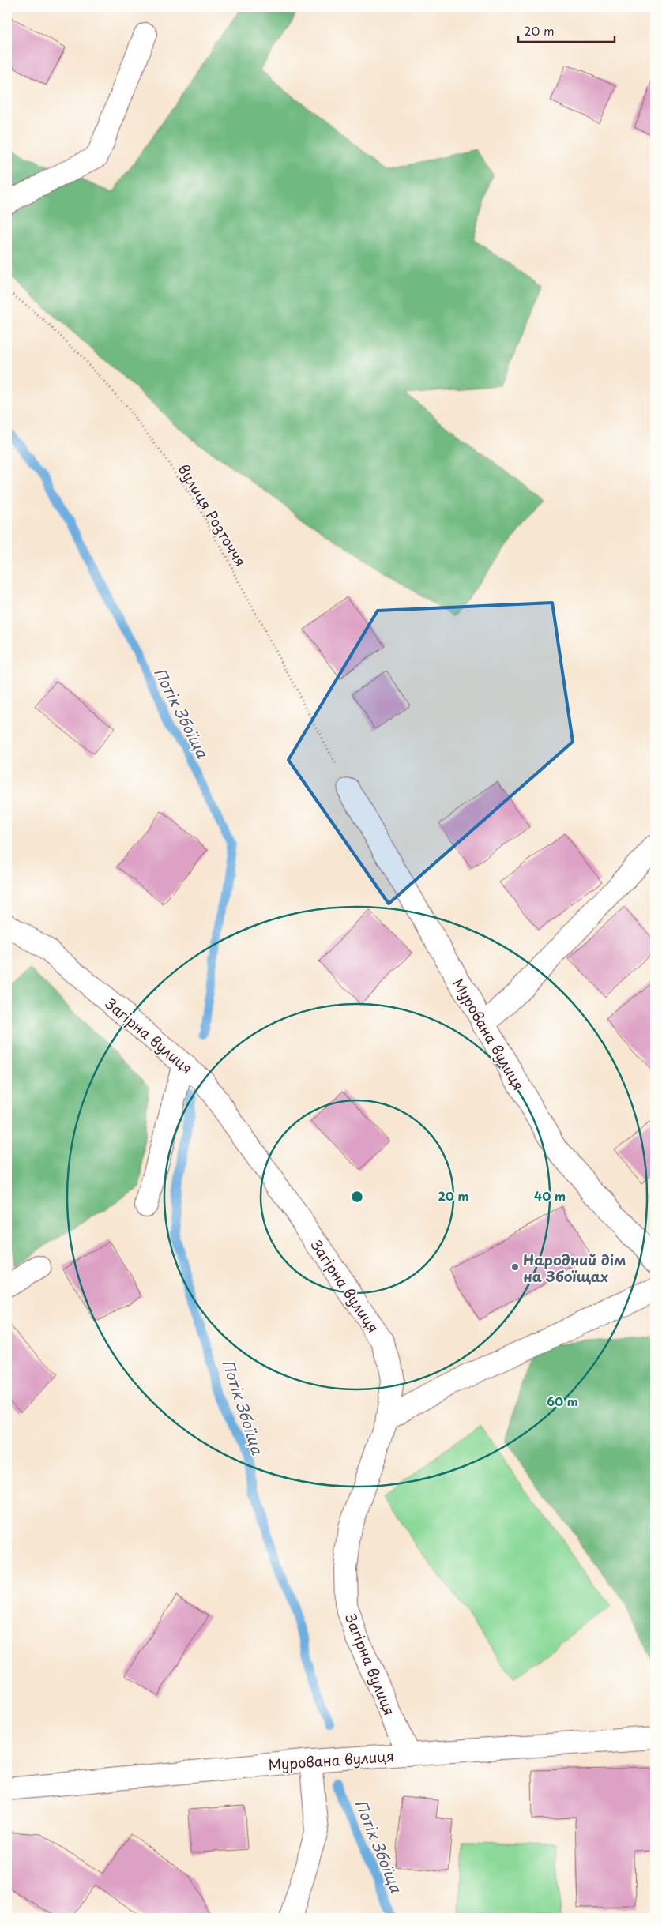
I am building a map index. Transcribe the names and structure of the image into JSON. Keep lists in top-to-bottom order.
{
  "streets": {
    "street": ["Мурована вулиця", "Загірна вулиця"],
    "path": ["вулиця Розточчя"]
  },
  "crossings": [
    ["вулиця Розточчя", "Мурована вулиця"],
    ["Мурована вулиця", "Загірна вулиця"]
  ],
  "water": ["Потік Збоїща"],
  "places": ["Народний дім на Збоїщах"],
  "scale_bar": "20 m",
  "rings": ["20 m", "40 m", "60 m"]
}
